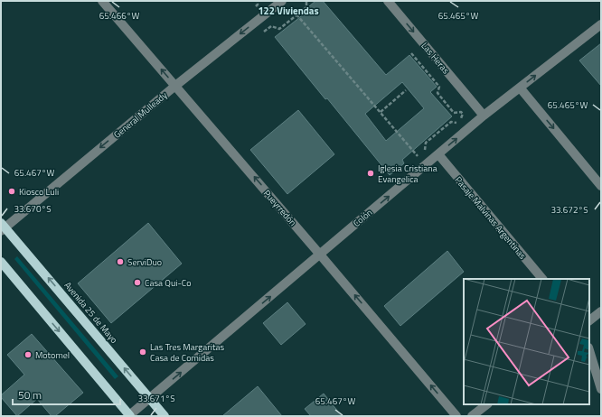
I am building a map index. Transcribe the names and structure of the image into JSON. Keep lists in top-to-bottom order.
{
  "streets": {
    "main road": ["Avenida 25 de Mayo"],
    "street": [
      "Las Heras",
      "General Mulleady",
      "Pueyrredón",
      "Colón",
      "Pasaje Malvinas Argentinas"
    ]
  },
  "crossings": [
    ["Las Heras", "Colón"],
    ["General Mulleady", "Pueyrredón"],
    ["General Mulleady", "Avenida 25 de Mayo"],
    ["Pueyrredón", "Colón"],
    ["Colón", "Pasaje Malvinas Argentinas"],
    ["Colón", "Avenida 25 de Mayo"]
  ],
  "one_way": [
    "Las Heras",
    "General Mulleady",
    "Pueyrredón",
    "Colón"
  ],
  "districts": ["122 Viviendas"],
  "places": [
    "Iglesia Cristiana Evangelica",
    "Kiosco Luli",
    "ServiDuo",
    "Casa Qui-Co",
    "Las Tres Margaritas Casa de Comidas",
    "Motomel"
  ],
  "scale_bar": "50 m",
  "coordinates": [
    "65.466°W",
    "65.465°W",
    "65.467°W",
    "33.670°S",
    "33.672°S",
    "33.671°S"
  ]
}
